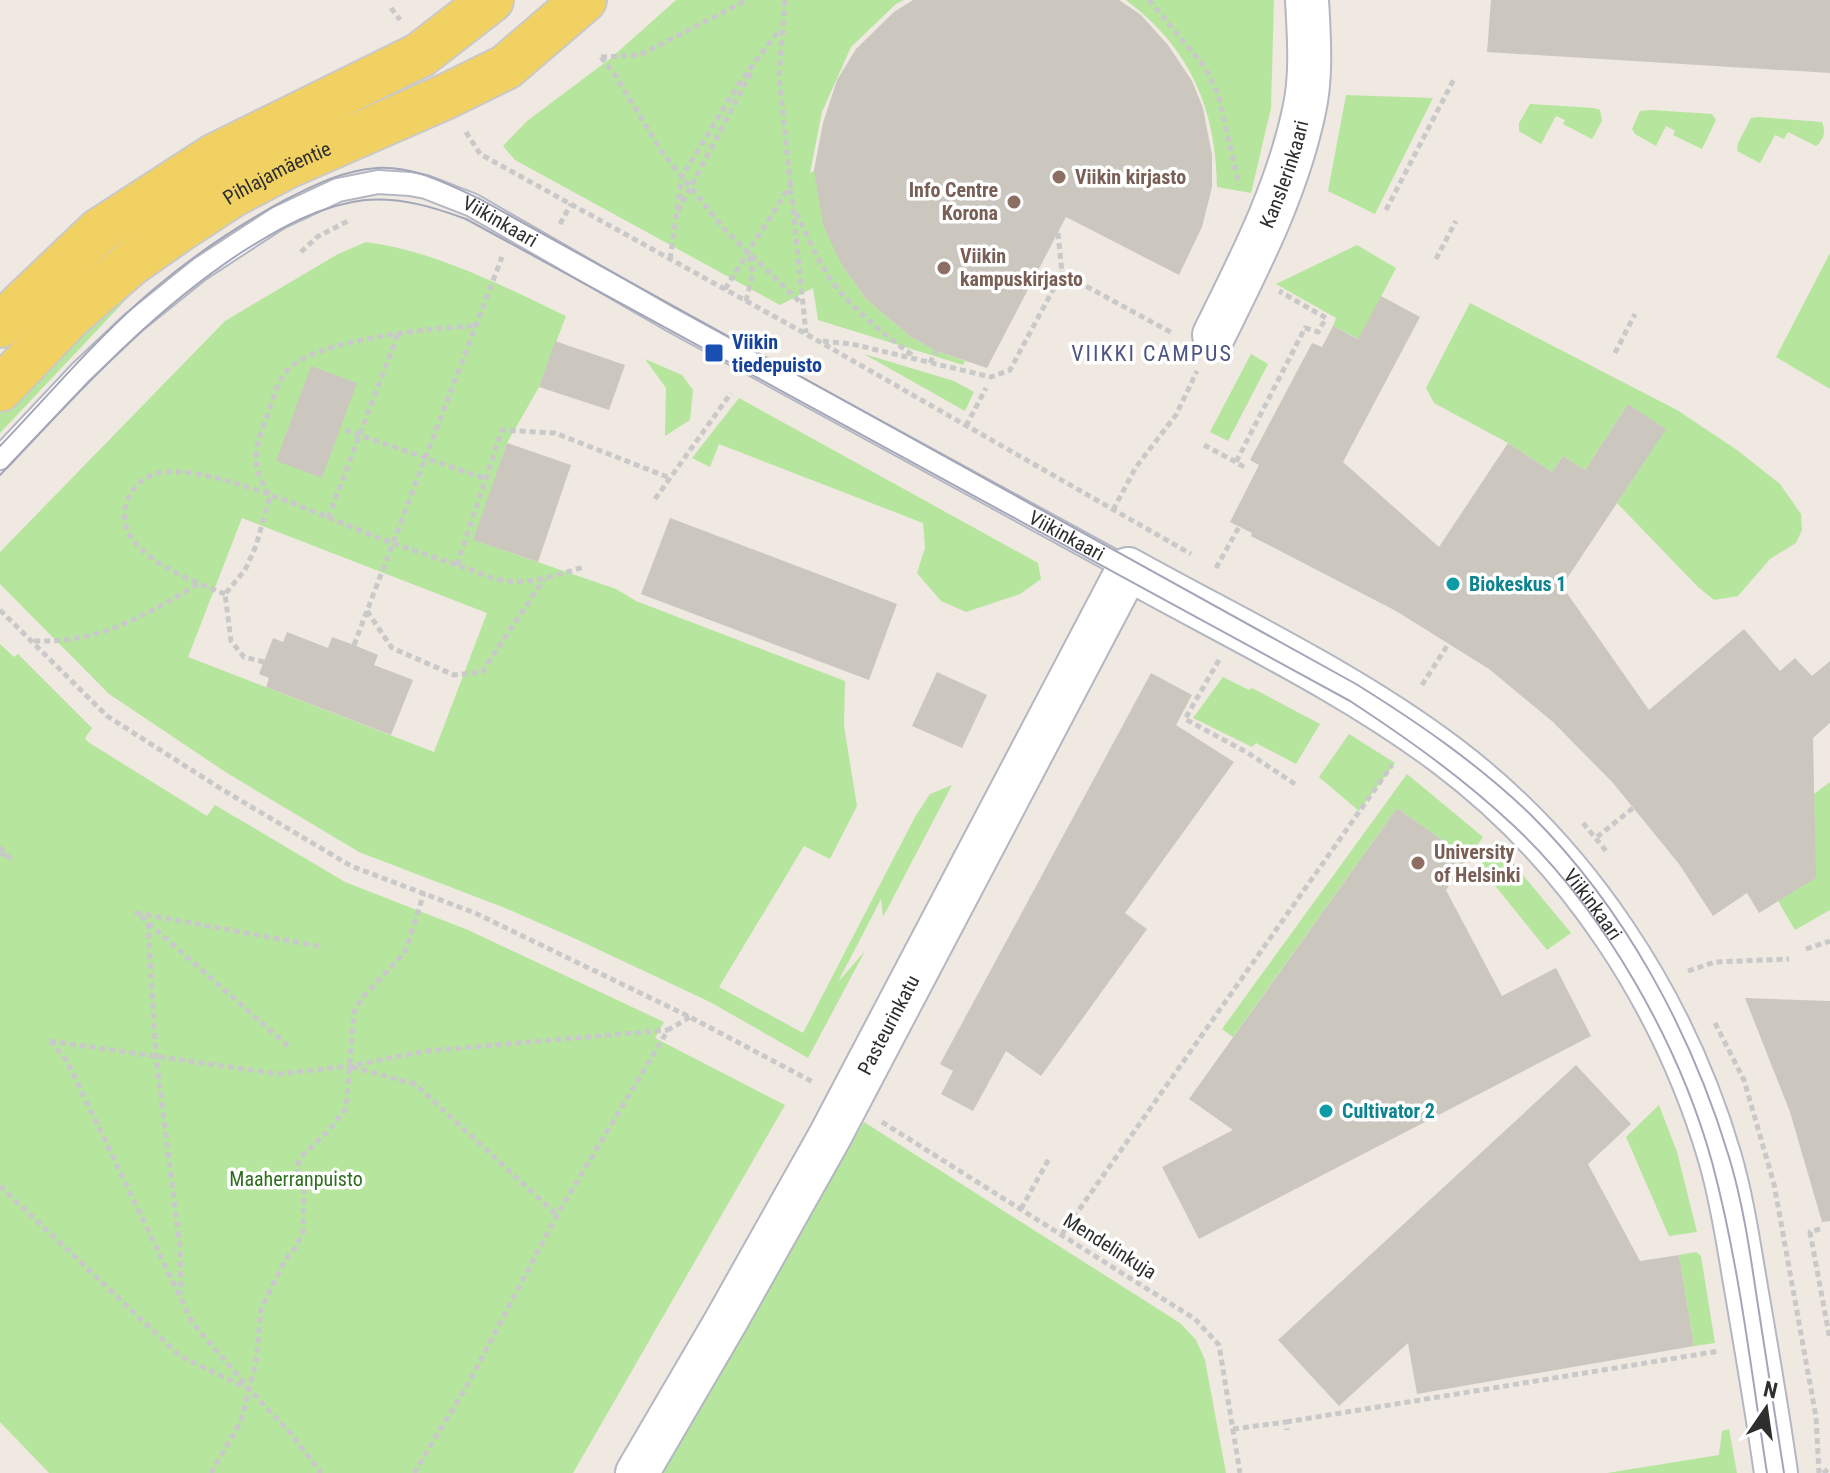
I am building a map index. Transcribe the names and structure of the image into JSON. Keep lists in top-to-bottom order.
{
  "streets": {
    "main road": ["Pihlajamäentie"],
    "street": ["Kanslerinkaari", "Viikinkaari", "Pasteurinkatu"],
    "path": ["Mendelinkuja"]
  },
  "crossings": [
    ["Viikinkaari", "Pasteurinkatu"]
  ],
  "districts": ["VIIKKI CAMPUS"],
  "parks": ["Maaherranpuisto"],
  "places": {
    "other": [
      "Viikin kirjasto",
      "Info Centre Korona",
      "Viikin kampuskirjasto",
      "Biokeskus 1",
      "University of Helsinki",
      "Cultivator 2"
    ],
    "transit": ["Viikin tiedepuisto"]
  },
  "north": "top"
}
